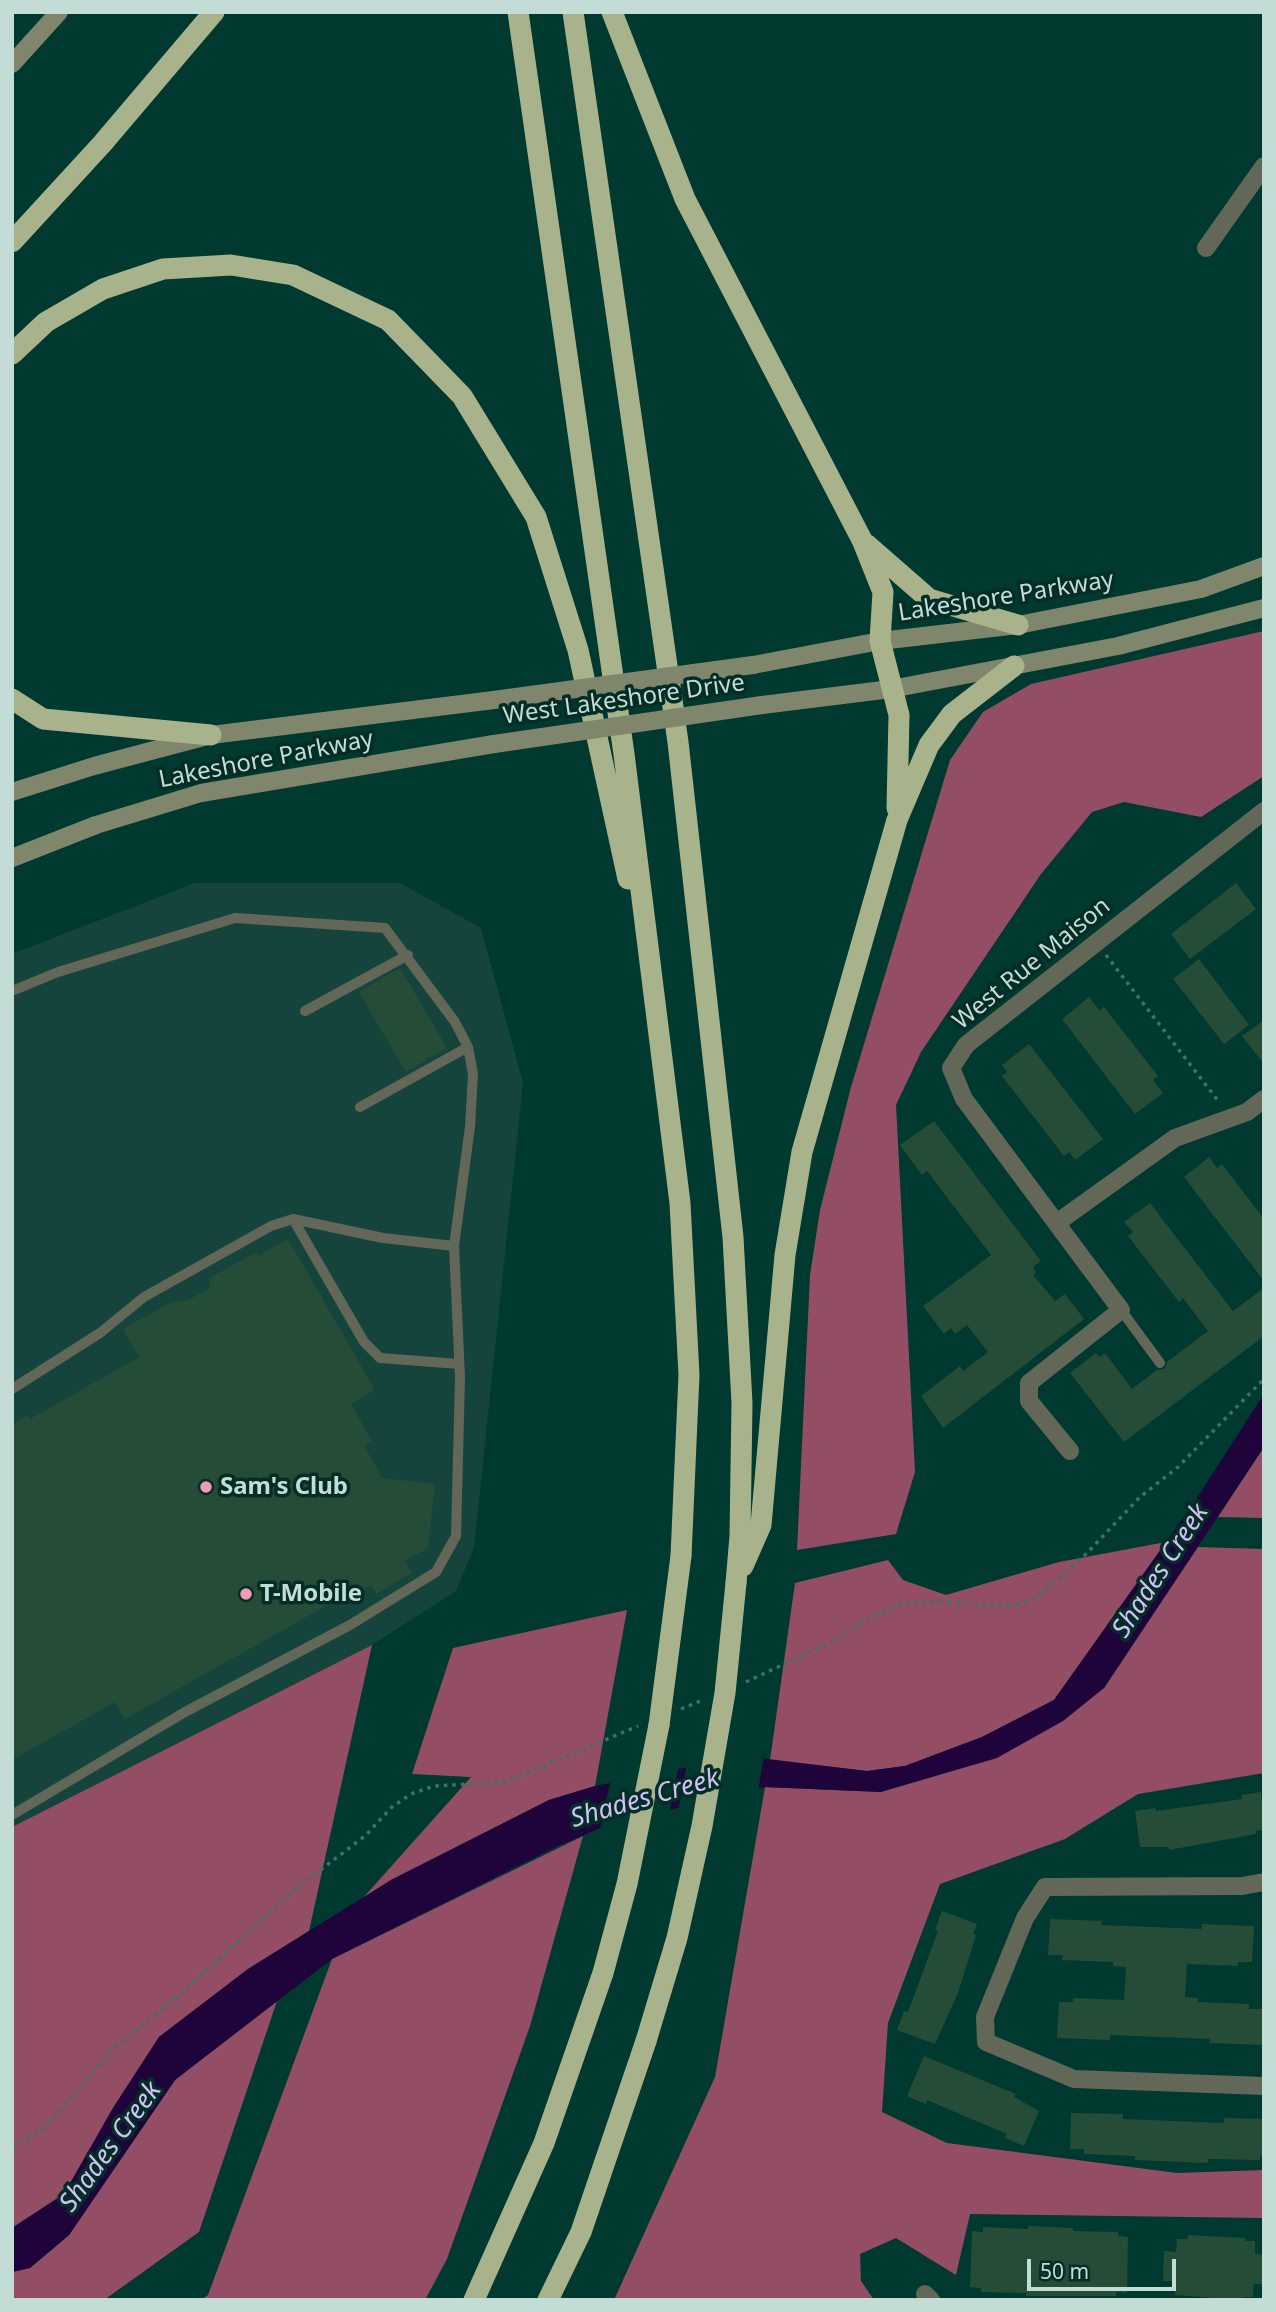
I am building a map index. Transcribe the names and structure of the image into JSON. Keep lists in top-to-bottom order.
{
  "streets": {
    "main road": ["Lakeshore Parkway", "West Lakeshore Drive"],
    "street": ["West Rue Maison"]
  },
  "crossings": [
    ["Lakeshore Parkway", "West Lakeshore Drive"]
  ],
  "water": ["Shades Creek"],
  "places": ["Sam's Club", "T-Mobile"],
  "scale_bar": "50 m"
}
